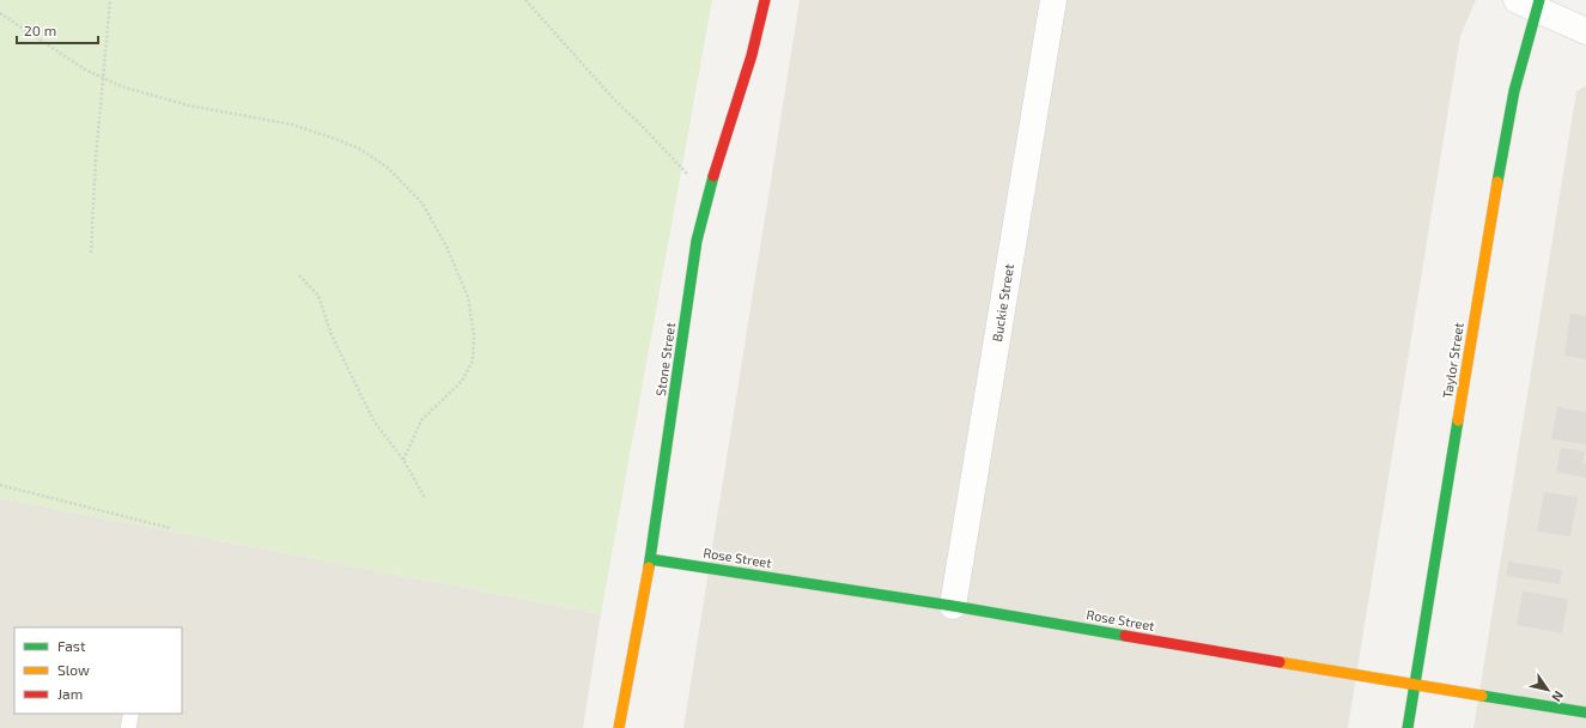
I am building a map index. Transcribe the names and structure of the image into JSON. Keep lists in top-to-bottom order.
{
  "streets": {
    "street": [
      "Buckie Street",
      "Stone Street",
      "Taylor Street",
      "Rose Street"
    ]
  },
  "crossings": [
    ["Buckie Street", "Rose Street"],
    ["Stone Street", "Rose Street"],
    ["Taylor Street", "Rose Street"]
  ],
  "legend": ["Fast", "Slow", "Jam"],
  "scale_bar": "20 m",
  "north": "bottom right"
}
